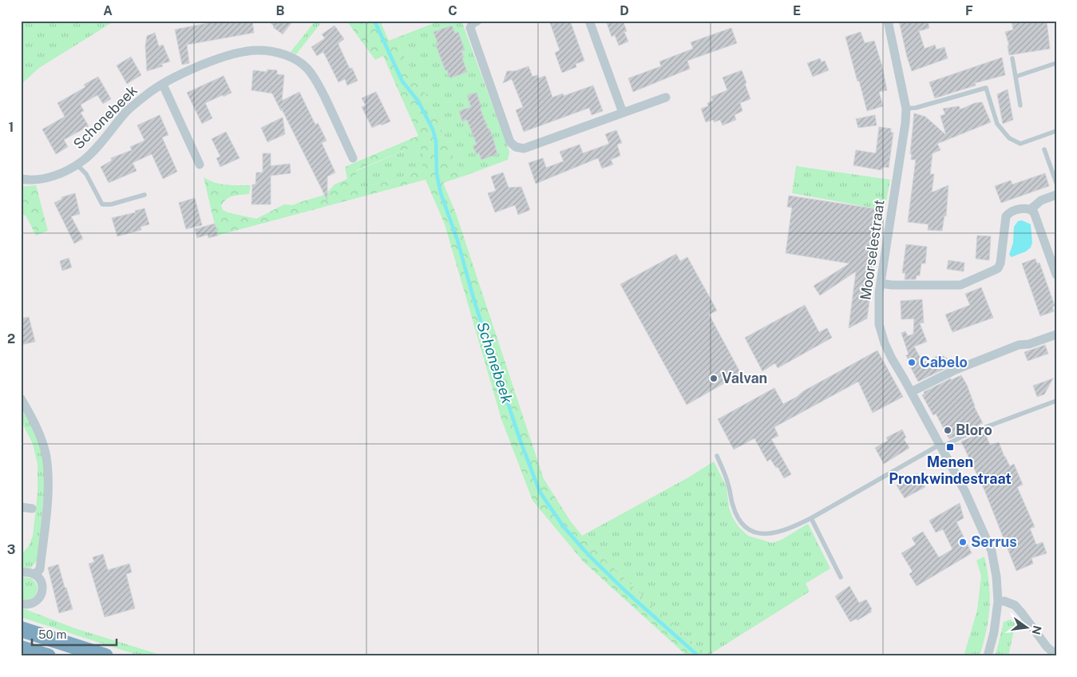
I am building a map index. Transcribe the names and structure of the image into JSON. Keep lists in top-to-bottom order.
{
  "streets": {
    "street": ["Schonebeek", "Moorselestraat"]
  },
  "water": ["Schonebeek"],
  "places": {
    "other": [
      "Cabelo",
      "Valvan",
      "Bloro",
      "Serrus"
    ],
    "transit": ["Menen Pronkwindestraat"]
  },
  "scale_bar": "50 m",
  "north": "right",
  "grid": {
    "columns": [
      "A",
      "B",
      "C",
      "D",
      "E",
      "F"
    ],
    "rows": ["1", "2", "3"]
  }
}
